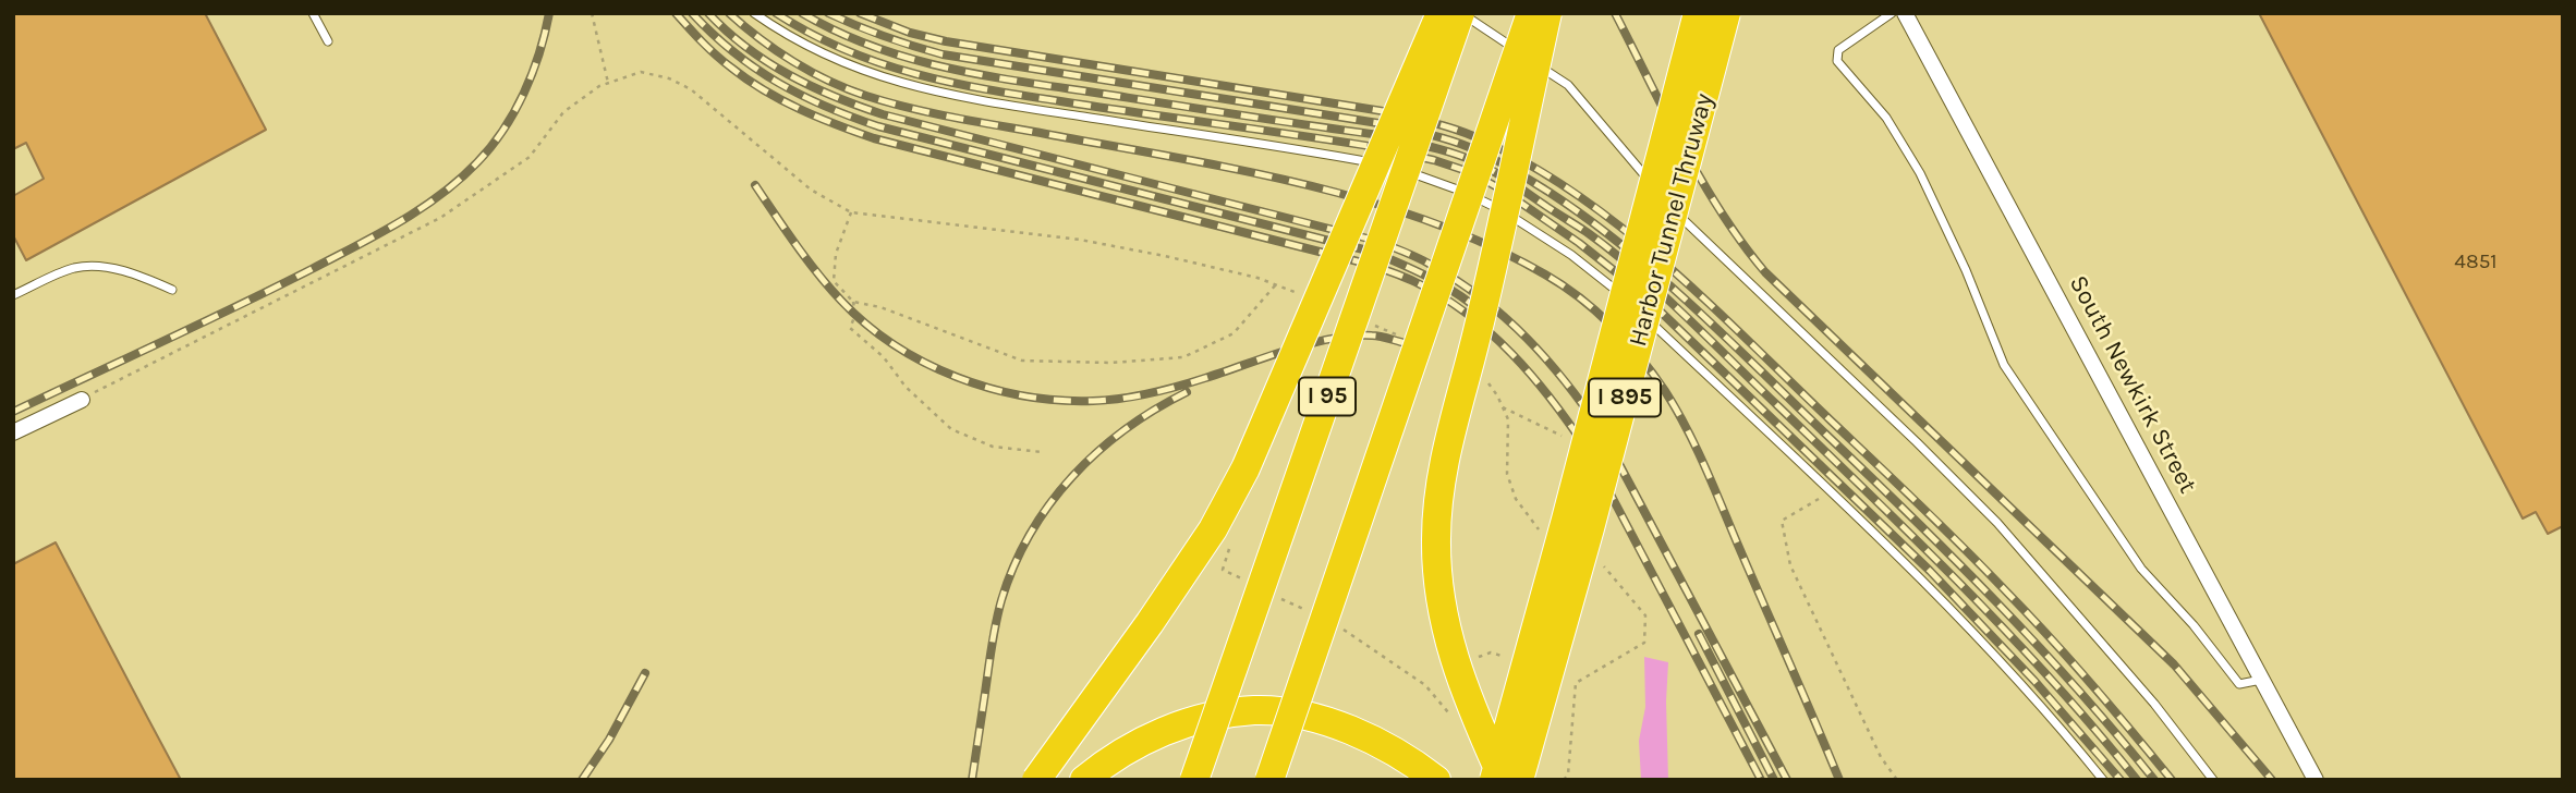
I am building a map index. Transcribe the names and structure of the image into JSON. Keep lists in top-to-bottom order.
{
  "streets": {
    "highway": ["Harbor Tunnel Thruway", "I 95", "I 895"],
    "street": ["South Newkirk Street"]
  },
  "house_numbers": ["4851"]
}
